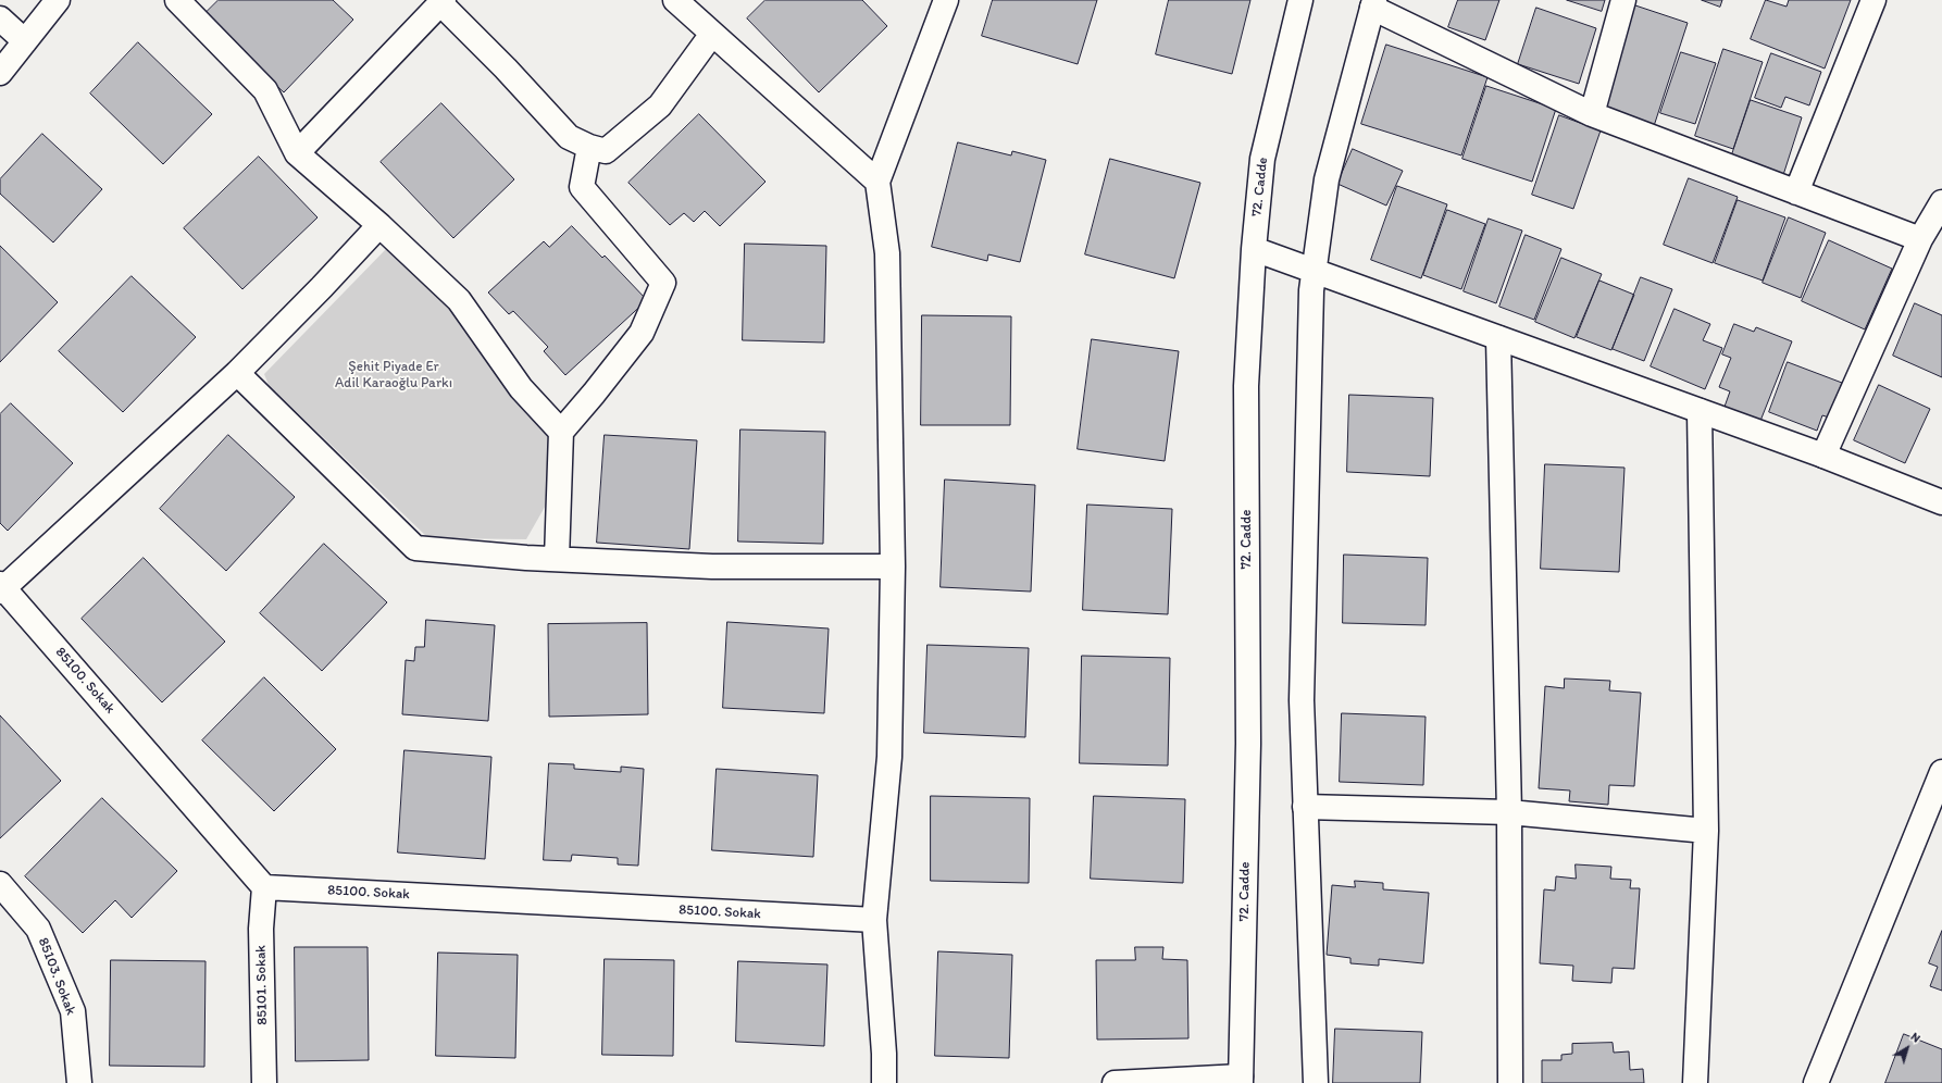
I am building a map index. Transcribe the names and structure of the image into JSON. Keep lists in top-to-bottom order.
{
  "streets": {
    "street": [
      "72. Cadde",
      "85100. Sokak",
      "85103. Sokak",
      "85101. Sokak"
    ]
  },
  "crossings": [
    ["85100. Sokak", "85101. Sokak"]
  ],
  "parks": ["Şehit Piyade Er Adil Karaoğlu Parkı"],
  "north": "top right"
}
